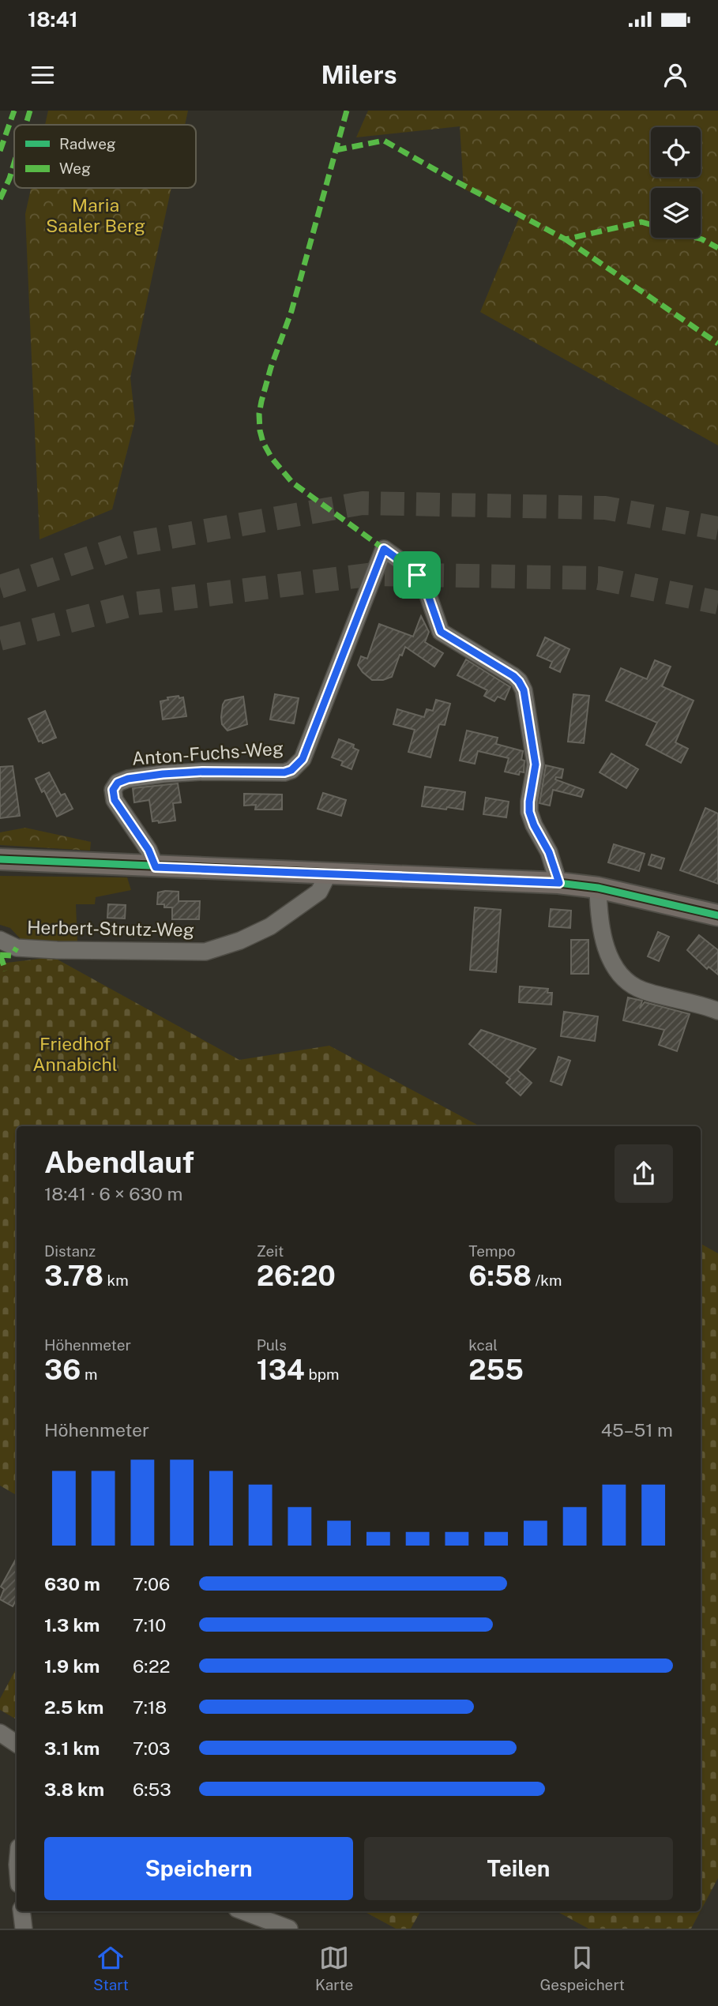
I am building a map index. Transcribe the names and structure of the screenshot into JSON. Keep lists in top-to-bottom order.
{
  "streets": {
    "street": ["Anton-Fuchs-Weg", "Herbert-Strutz-Weg"]
  },
  "parks": ["Maria Saaler Berg", "Friedhof Annabichl"],
  "legend": ["Radweg", "Weg"],
  "page": {
    "status": "18:41",
    "header": "Milers",
    "heading": ["Abendlauf", "18:41 · 6 × 630 m"],
    "stats": [
      ["Distanz", "3.78 km"],
      ["Zeit", "26:20"],
      ["Tempo", "6:58 /km"],
      ["Höhenmeter", "36 m"],
      ["Puls", "134 bpm"],
      ["kcal", "255"]
    ],
    "chart": ["Höhenmeter", "45–51 m"],
    "list": [
      {
        "name": "630 m",
        "note": "7:06"
      },
      {
        "name": "1.3 km",
        "note": "7:10"
      },
      {
        "name": "1.9 km",
        "note": "6:22"
      },
      {
        "name": "2.5 km",
        "note": "7:18"
      },
      {
        "name": "3.1 km",
        "note": "7:03"
      },
      {
        "name": "3.8 km",
        "note": "6:53"
      }
    ],
    "buttons": ["Speichern", "Teilen"],
    "tabs": ["Start", "Karte", "Gespeichert"]
  }
}
